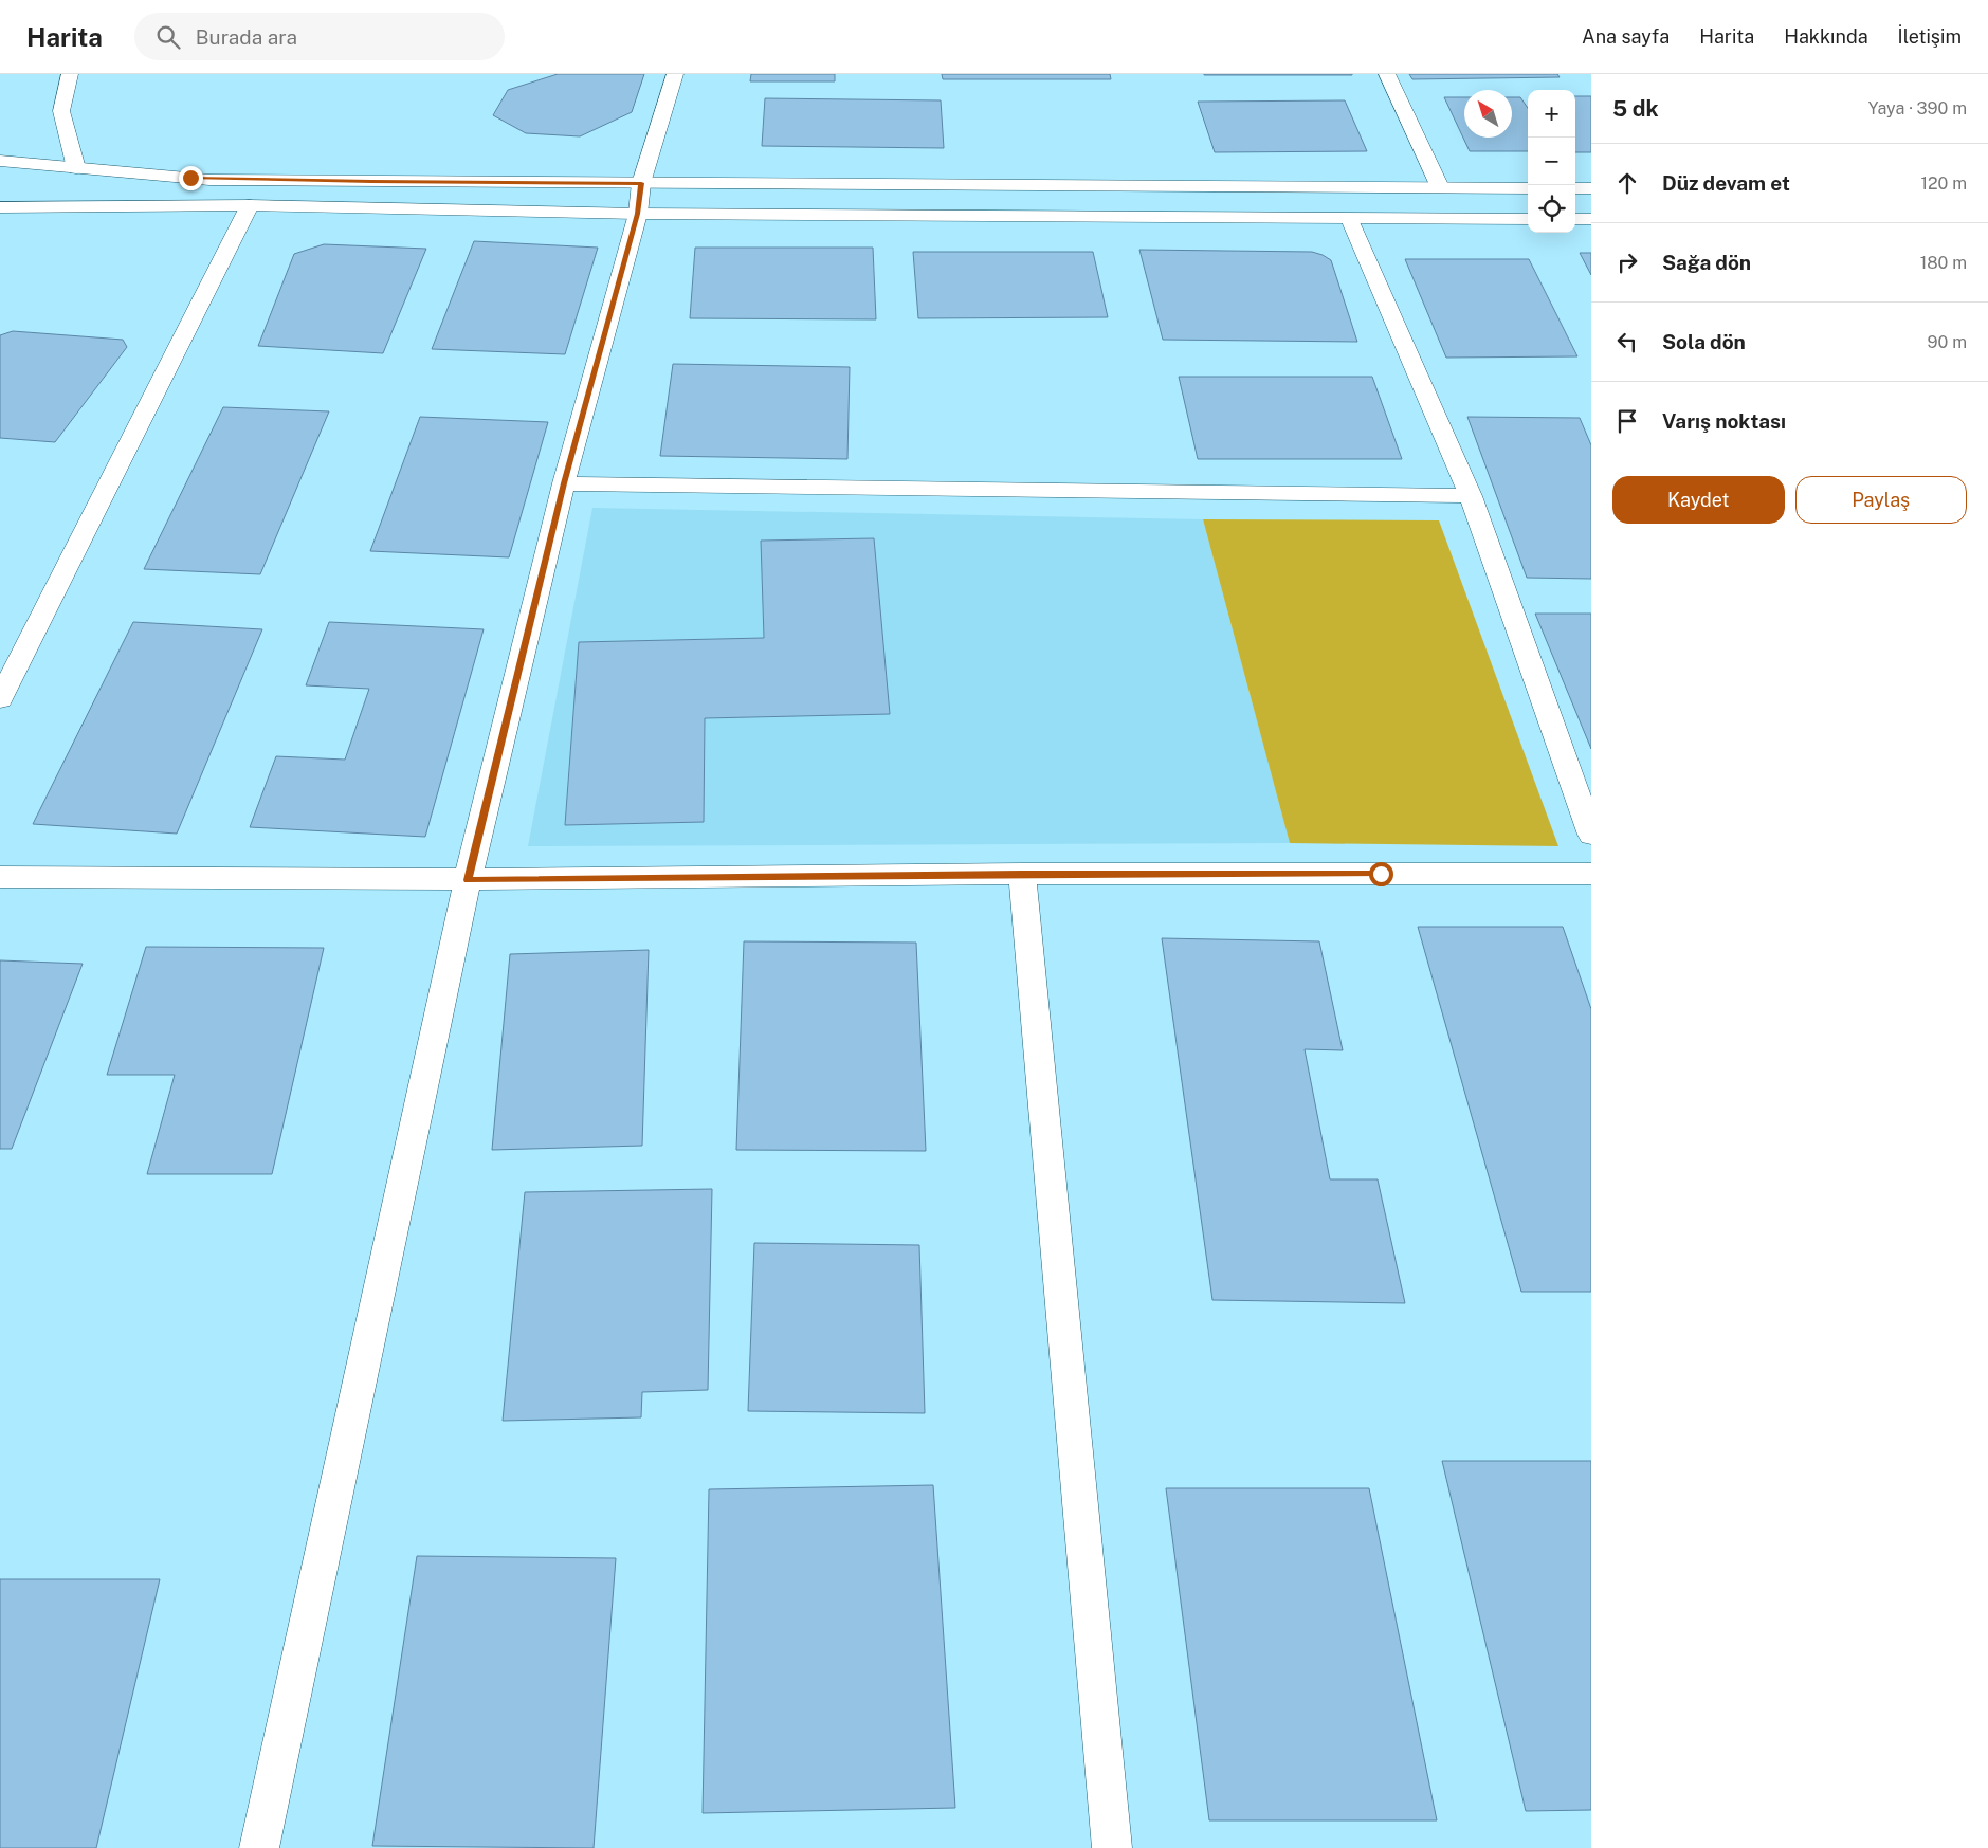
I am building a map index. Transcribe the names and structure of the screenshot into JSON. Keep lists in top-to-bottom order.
{
  "north": "top left",
  "page": {
    "header": "Harita",
    "search": "Burada ara",
    "nav": [
      "Ana sayfa",
      "Harita",
      "Hakkında",
      "İletişim"
    ],
    "heading": ["5 dk", "Yaya · 390 m"],
    "map_buttons": ["+", "−"],
    "list": [
      ["Düz devam et", "120 m"],
      ["Sağa dön", "180 m"],
      ["Sola dön", "90 m"],
      "Varış noktası"
    ],
    "buttons": ["Kaydet", "Paylaş"]
  }
}
